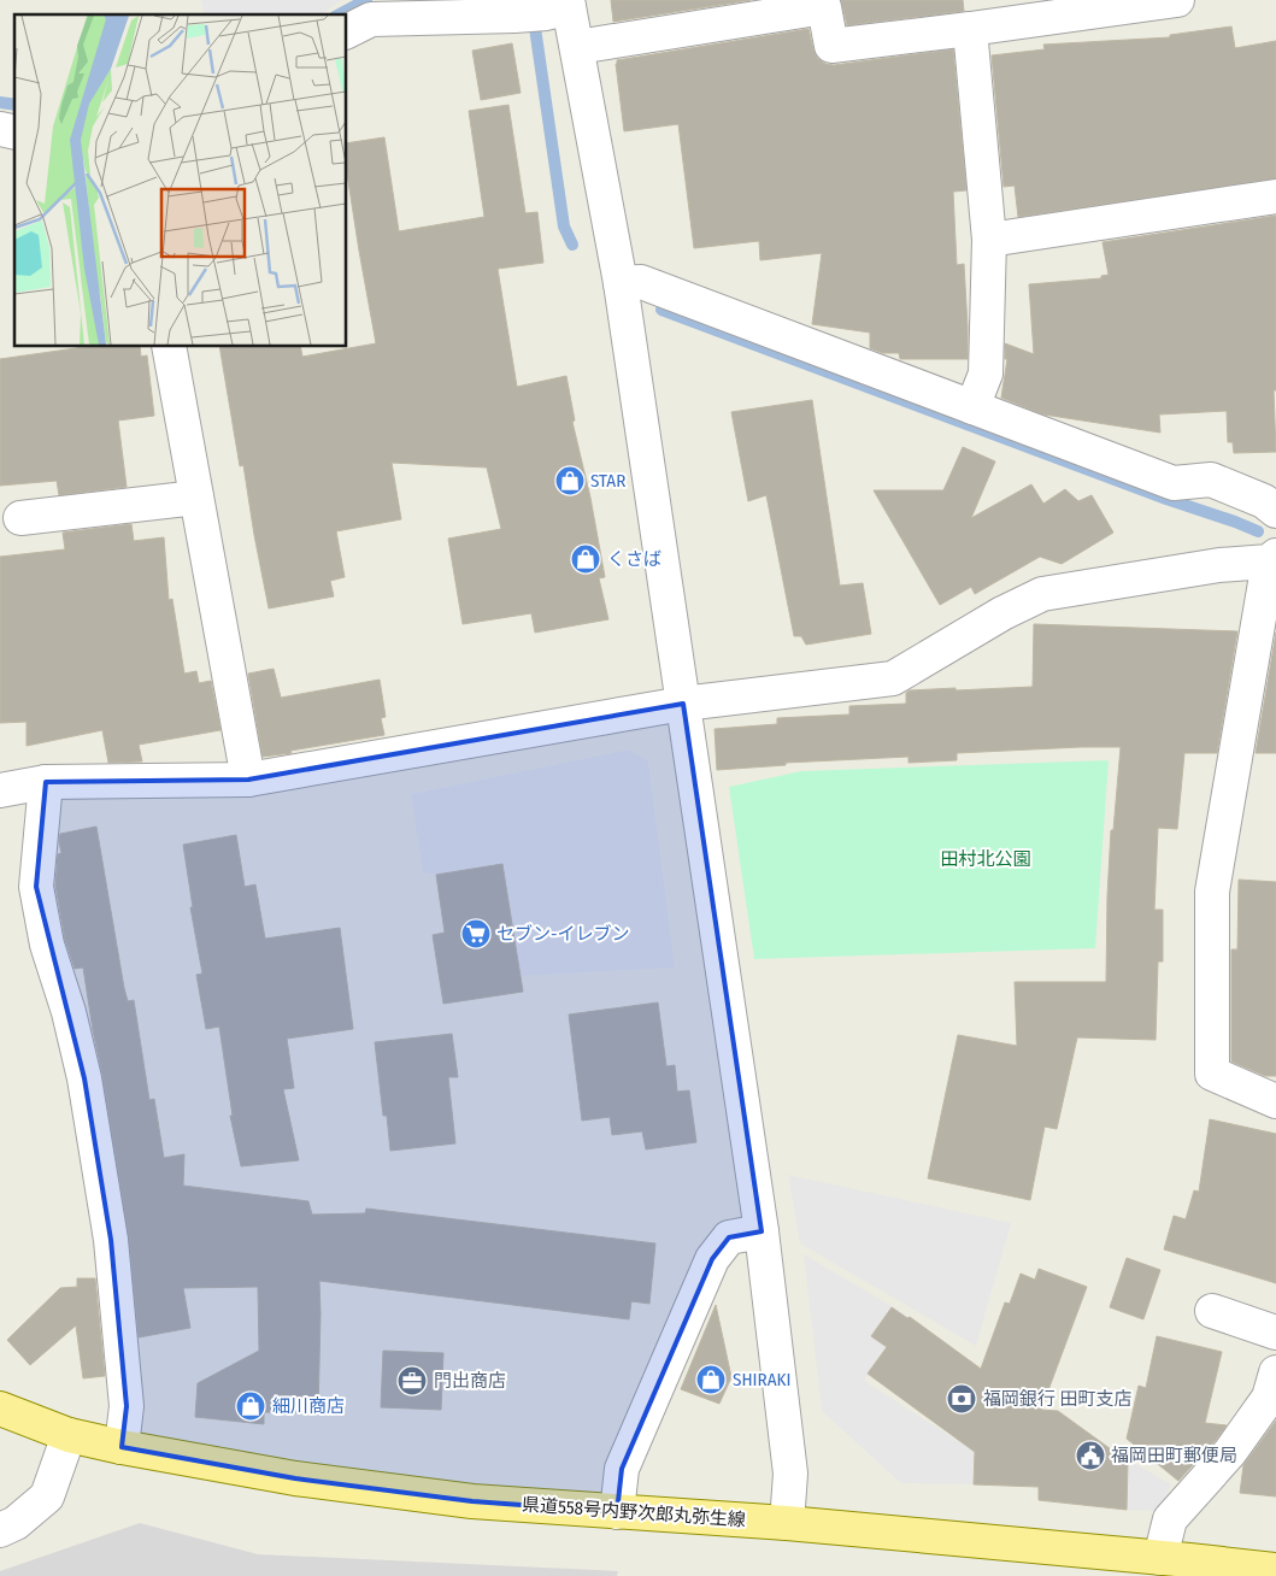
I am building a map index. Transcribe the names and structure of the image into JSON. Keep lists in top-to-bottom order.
{
  "streets": {
    "main road": ["県道558号内野次郎丸弥生線"]
  },
  "parks": ["田村北公園"],
  "places": {
    "shop": [
      "STAR",
      "くさば",
      "SHIRAKI",
      "細川商店"
    ],
    "supermarket": ["セブン-イレブン"],
    "office": ["門出商店"],
    "bank": ["福岡銀行 田町支店"],
    "public building": ["福岡田町郵便局"]
  }
}
